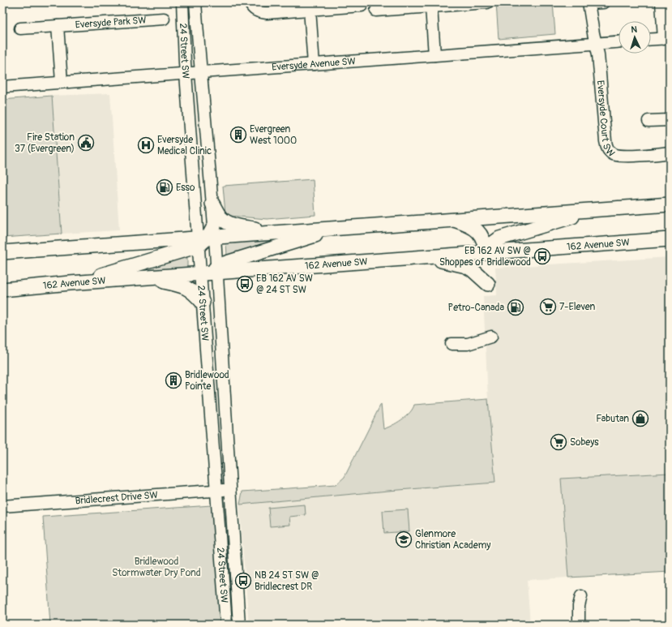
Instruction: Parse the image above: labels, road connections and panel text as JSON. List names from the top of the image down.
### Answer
{
  "streets": {
    "main road": ["162 Avenue SW"],
    "street": [
      "Eversyde Park SW",
      "24 Street SW",
      "Eversyde Avenue SW",
      "Eversyde Court SW",
      "Bridlecrest Drive SW"
    ]
  },
  "crossings": [
    ["24 Street SW", "Eversyde Avenue SW"],
    ["24 Street SW", "162 Avenue SW"],
    ["24 Street SW", "Bridlecrest Drive SW"],
    ["Eversyde Avenue SW", "Eversyde Court SW"]
  ],
  "parks": ["Bridlewood Stormwater Dry Pond"],
  "places": {
    "building": ["Evergreen West 1000", "Bridlewood Pointe"],
    "public building": ["Fire Station 37 (Evergreen)"],
    "hospital": ["Eversyde Medical Clinic"],
    "fuel station": ["Esso", "Petro-Canada"],
    "bus stop": ["EB 162 AV SW @ Shoppes of Bridlewood", "EB 162 AV SW @ 24 ST SW", "NB 24 ST SW @ Bridlecrest DR"],
    "supermarket": ["7-Eleven", "Sobeys"],
    "shop": ["Fabutan"],
    "school or university": ["Glenmore Christian Academy"]
  },
  "north": "top"
}
